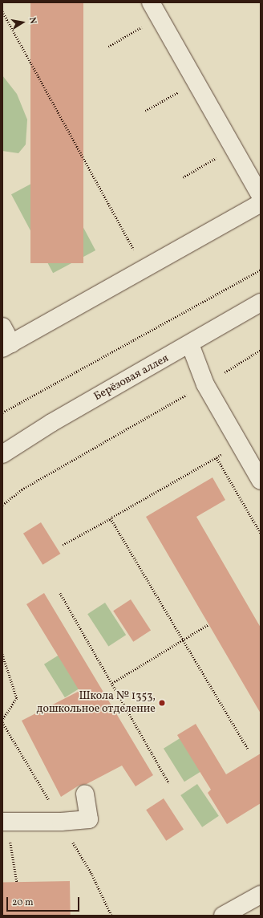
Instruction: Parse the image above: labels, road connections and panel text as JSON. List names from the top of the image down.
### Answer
{
  "streets": {
    "street": ["Берёзовая аллея"]
  },
  "places": ["Школа № 1353, дошкольное отделение"],
  "scale_bar": "20 m",
  "north": "right"
}
